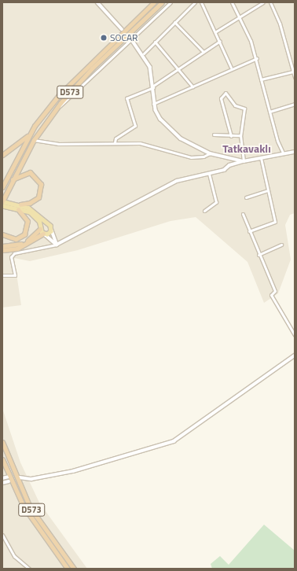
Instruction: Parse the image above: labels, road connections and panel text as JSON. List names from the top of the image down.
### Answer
{
  "streets": {
    "highway": ["D573"]
  },
  "districts": ["Tatkavaklı"],
  "places": ["SOCAR"]
}
